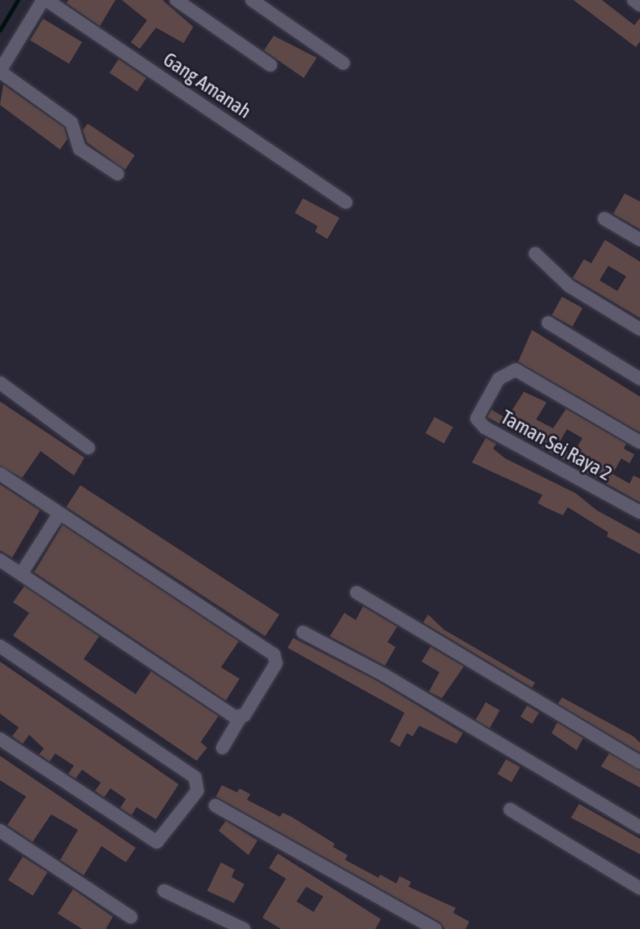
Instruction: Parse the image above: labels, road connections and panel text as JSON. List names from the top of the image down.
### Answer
{
  "streets": {
    "street": ["Gang Amanah", "Taman Sei Raya 2"]
  }
}
